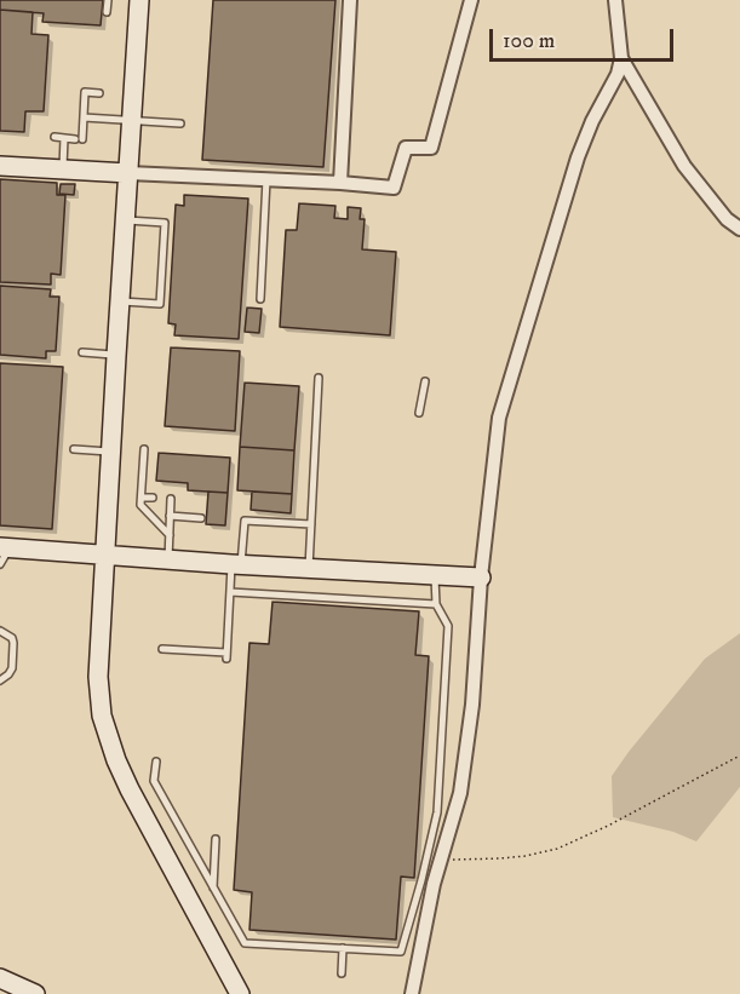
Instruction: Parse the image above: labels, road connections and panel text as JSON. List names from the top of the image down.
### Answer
{
  "scale_bar": "100 m"
}
